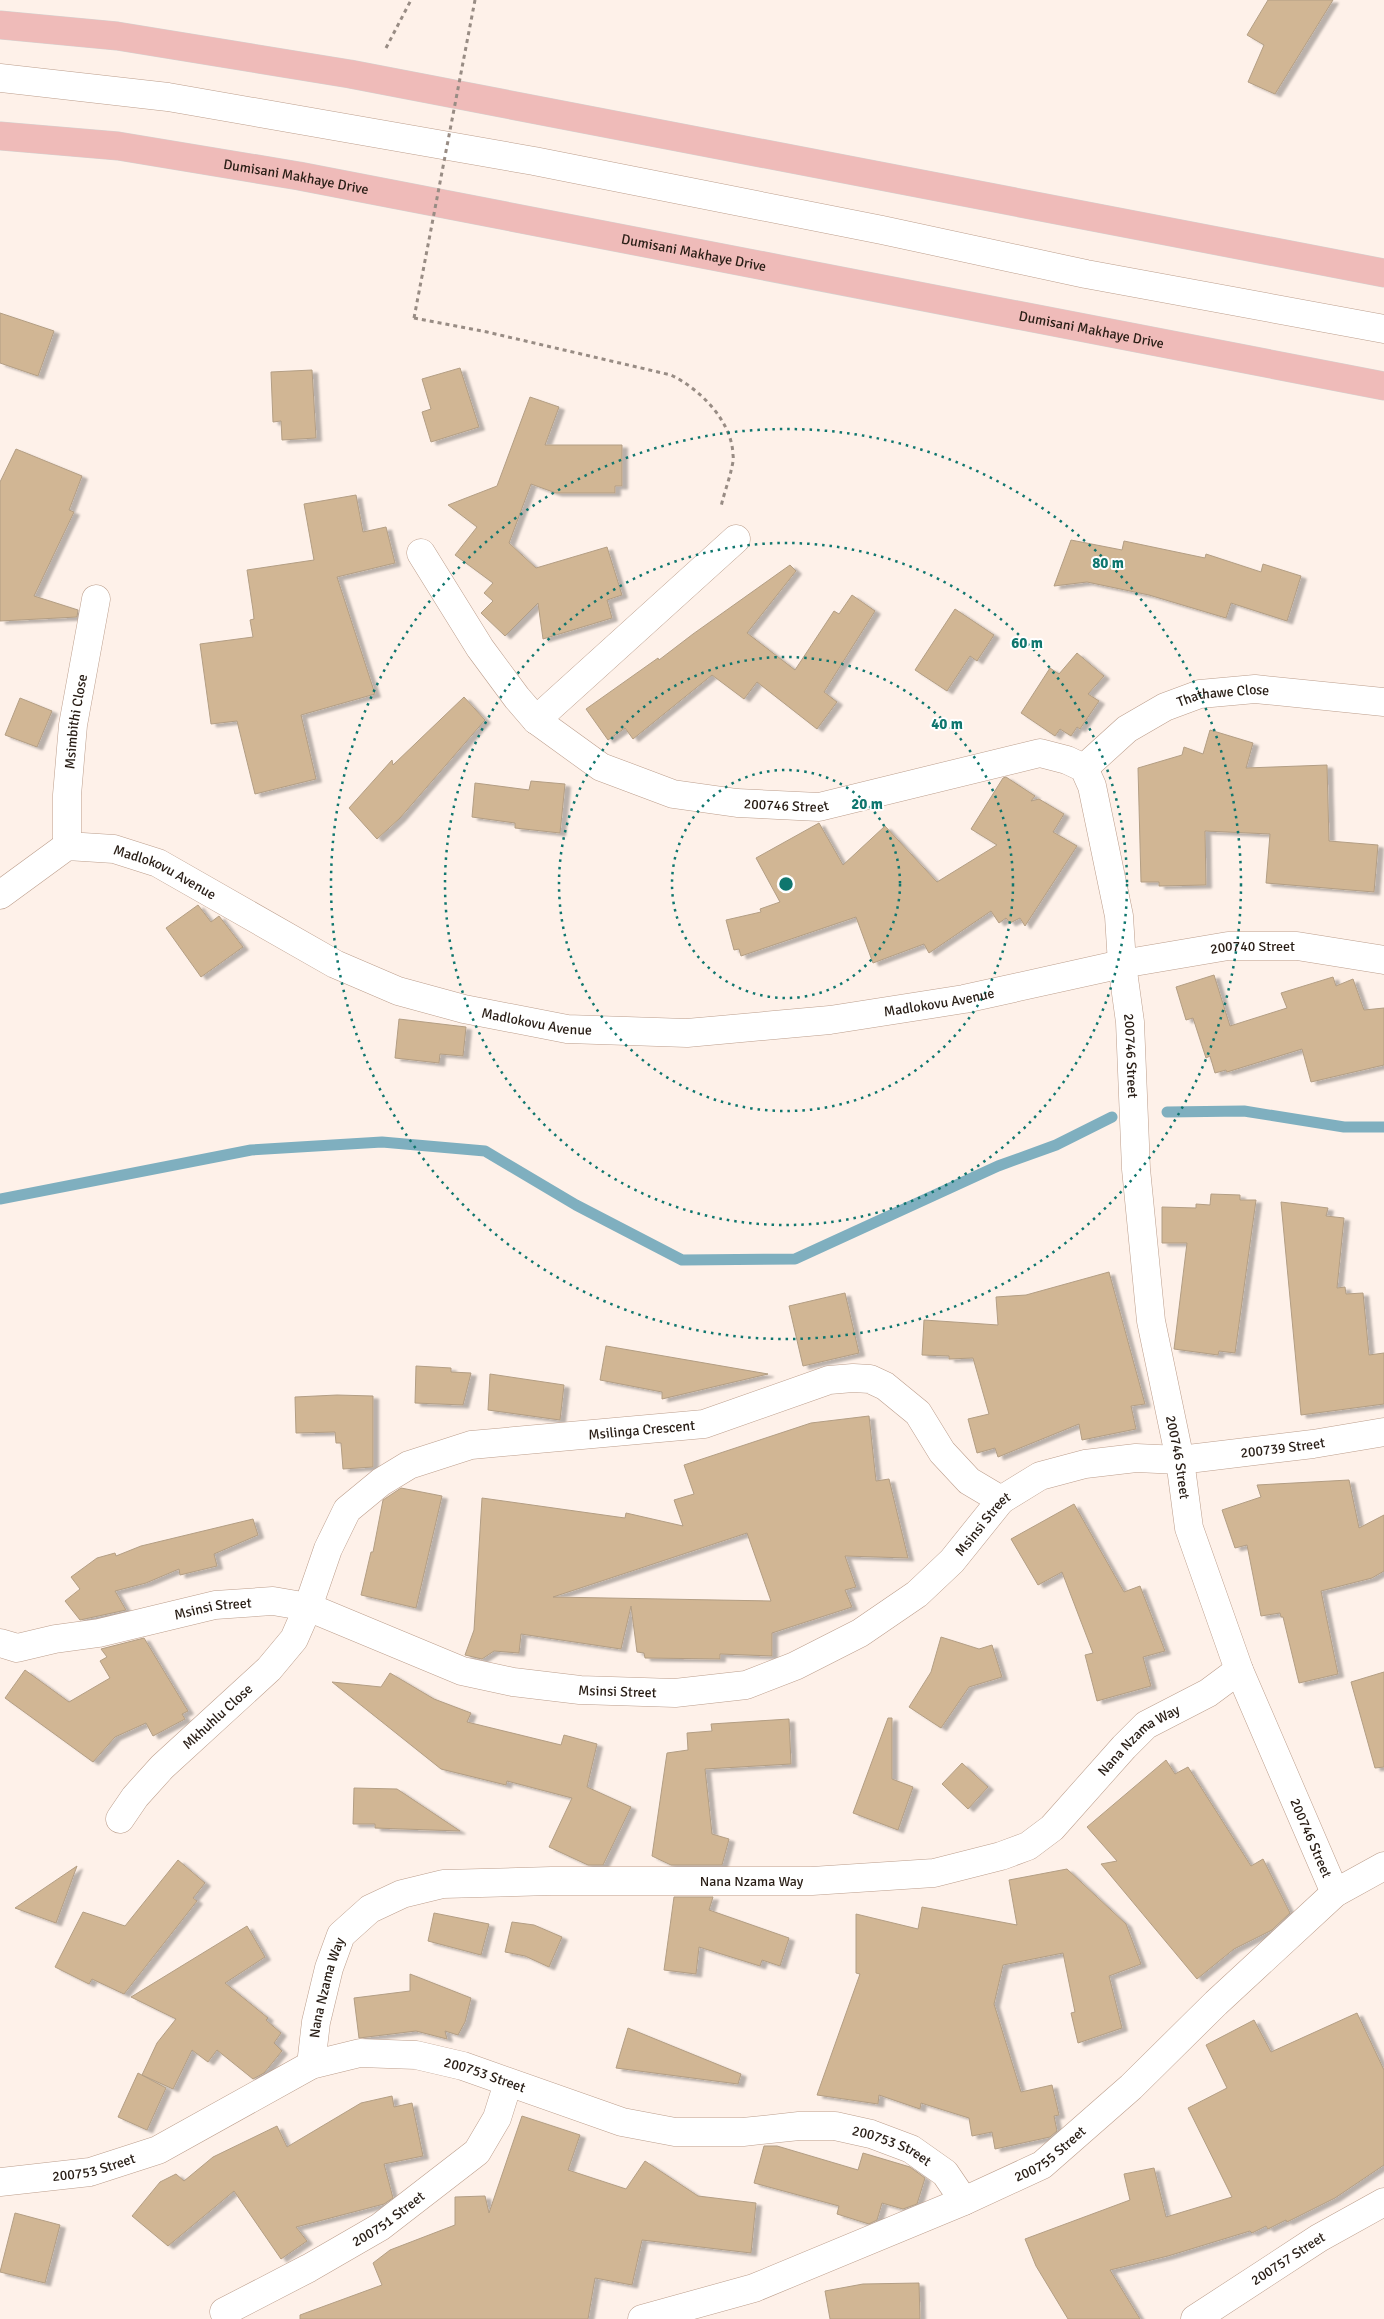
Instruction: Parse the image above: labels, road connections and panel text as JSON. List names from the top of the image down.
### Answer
{
  "streets": {
    "main road": ["Dumisani Makhaye Drive"],
    "street": [
      "Thathawe Close",
      "Msimbithi Close",
      "200746 Street",
      "Madlokovu Avenue",
      "200740 Street",
      "Msilinga Crescent",
      "200739 Street",
      "Msinsi Street",
      "Mkhuhlu Close",
      "Nana Nzama Way",
      "200753 Street",
      "200755 Street",
      "200751 Street",
      "200757 Street"
    ]
  },
  "crossings": [
    ["Thathawe Close", "200746 Street"],
    ["Msimbithi Close", "Madlokovu Avenue"],
    ["200746 Street", "Madlokovu Avenue"],
    ["200746 Street", "200740 Street"],
    ["200746 Street", "200739 Street"],
    ["200746 Street", "Msinsi Street"],
    ["200746 Street", "Nana Nzama Way"],
    ["200746 Street", "200755 Street"],
    ["Madlokovu Avenue", "200740 Street"],
    ["Msilinga Crescent", "Msinsi Street"],
    ["Msilinga Crescent", "Mkhuhlu Close"],
    ["200739 Street", "Msinsi Street"],
    ["Msinsi Street", "Mkhuhlu Close"],
    ["Nana Nzama Way", "200753 Street"],
    ["200753 Street", "200755 Street"],
    ["200753 Street", "200751 Street"]
  ],
  "rings": [
    "80 m",
    "60 m",
    "40 m",
    "20 m"
  ]
}
